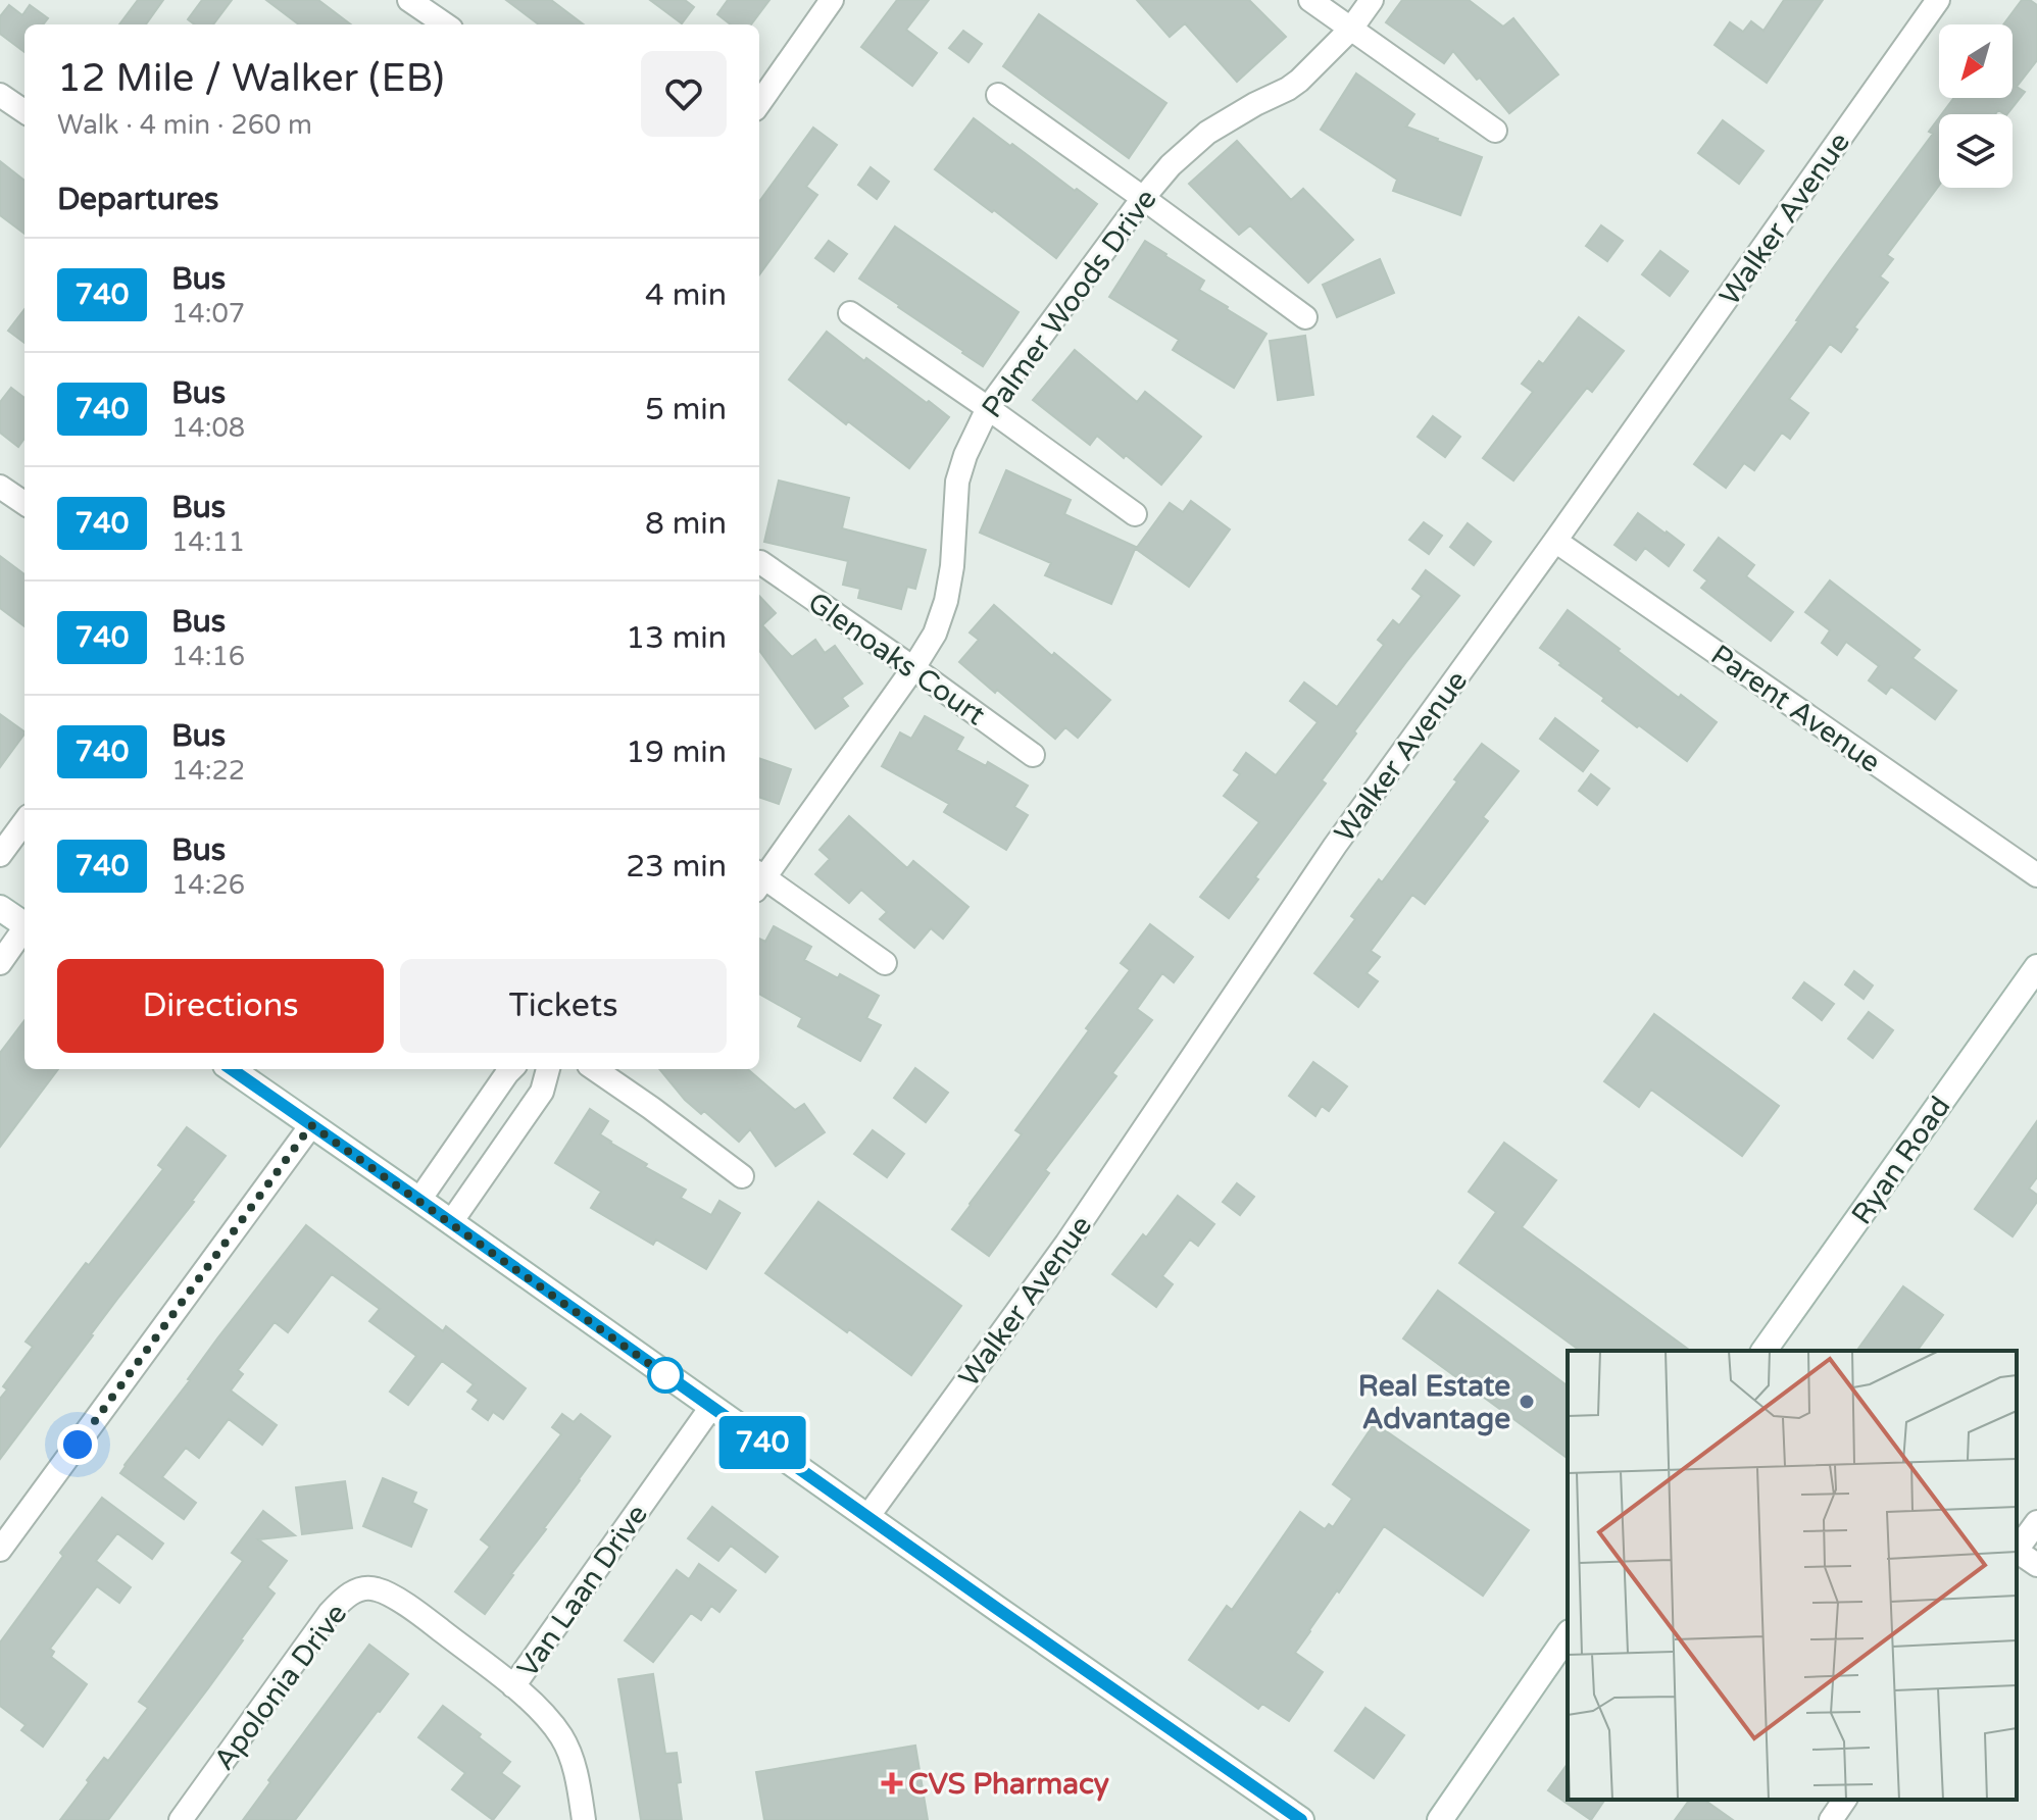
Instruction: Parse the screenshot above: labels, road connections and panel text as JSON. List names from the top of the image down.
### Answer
{
  "streets": {
    "main road": ["Ryan Road"],
    "street": [
      "Walker Avenue",
      "Palmer Woods Drive",
      "Glenoaks Court",
      "Parent Avenue",
      "Van Laan Drive",
      "Apolonia Drive"
    ]
  },
  "crossings": [
    ["Walker Avenue", "Parent Avenue"],
    ["Palmer Woods Drive", "Glenoaks Court"],
    ["Van Laan Drive", "Apolonia Drive"]
  ],
  "places": {
    "other": ["Real Estate Advantage"],
    "health": ["CVS Pharmacy"]
  },
  "lines": ["bus line 740"],
  "north": "bottom left",
  "page": {
    "on_map": "740",
    "heading": [
      ["12 Mile / Walker (EB)", "Walk · 4 min · 260 m"],
      "Departures"
    ],
    "list": [
      {
        "mark": "740",
        "name": "Bus",
        "note": "14:07",
        "value": "4 min"
      },
      {
        "mark": "740",
        "name": "Bus",
        "note": "14:08",
        "value": "5 min"
      },
      {
        "mark": "740",
        "name": "Bus",
        "note": "14:11",
        "value": "8 min"
      },
      {
        "mark": "740",
        "name": "Bus",
        "note": "14:16",
        "value": "13 min"
      },
      {
        "mark": "740",
        "name": "Bus",
        "note": "14:22",
        "value": "19 min"
      },
      {
        "mark": "740",
        "name": "Bus",
        "note": "14:26",
        "value": "23 min"
      }
    ],
    "buttons": ["Directions", "Tickets"]
  }
}
